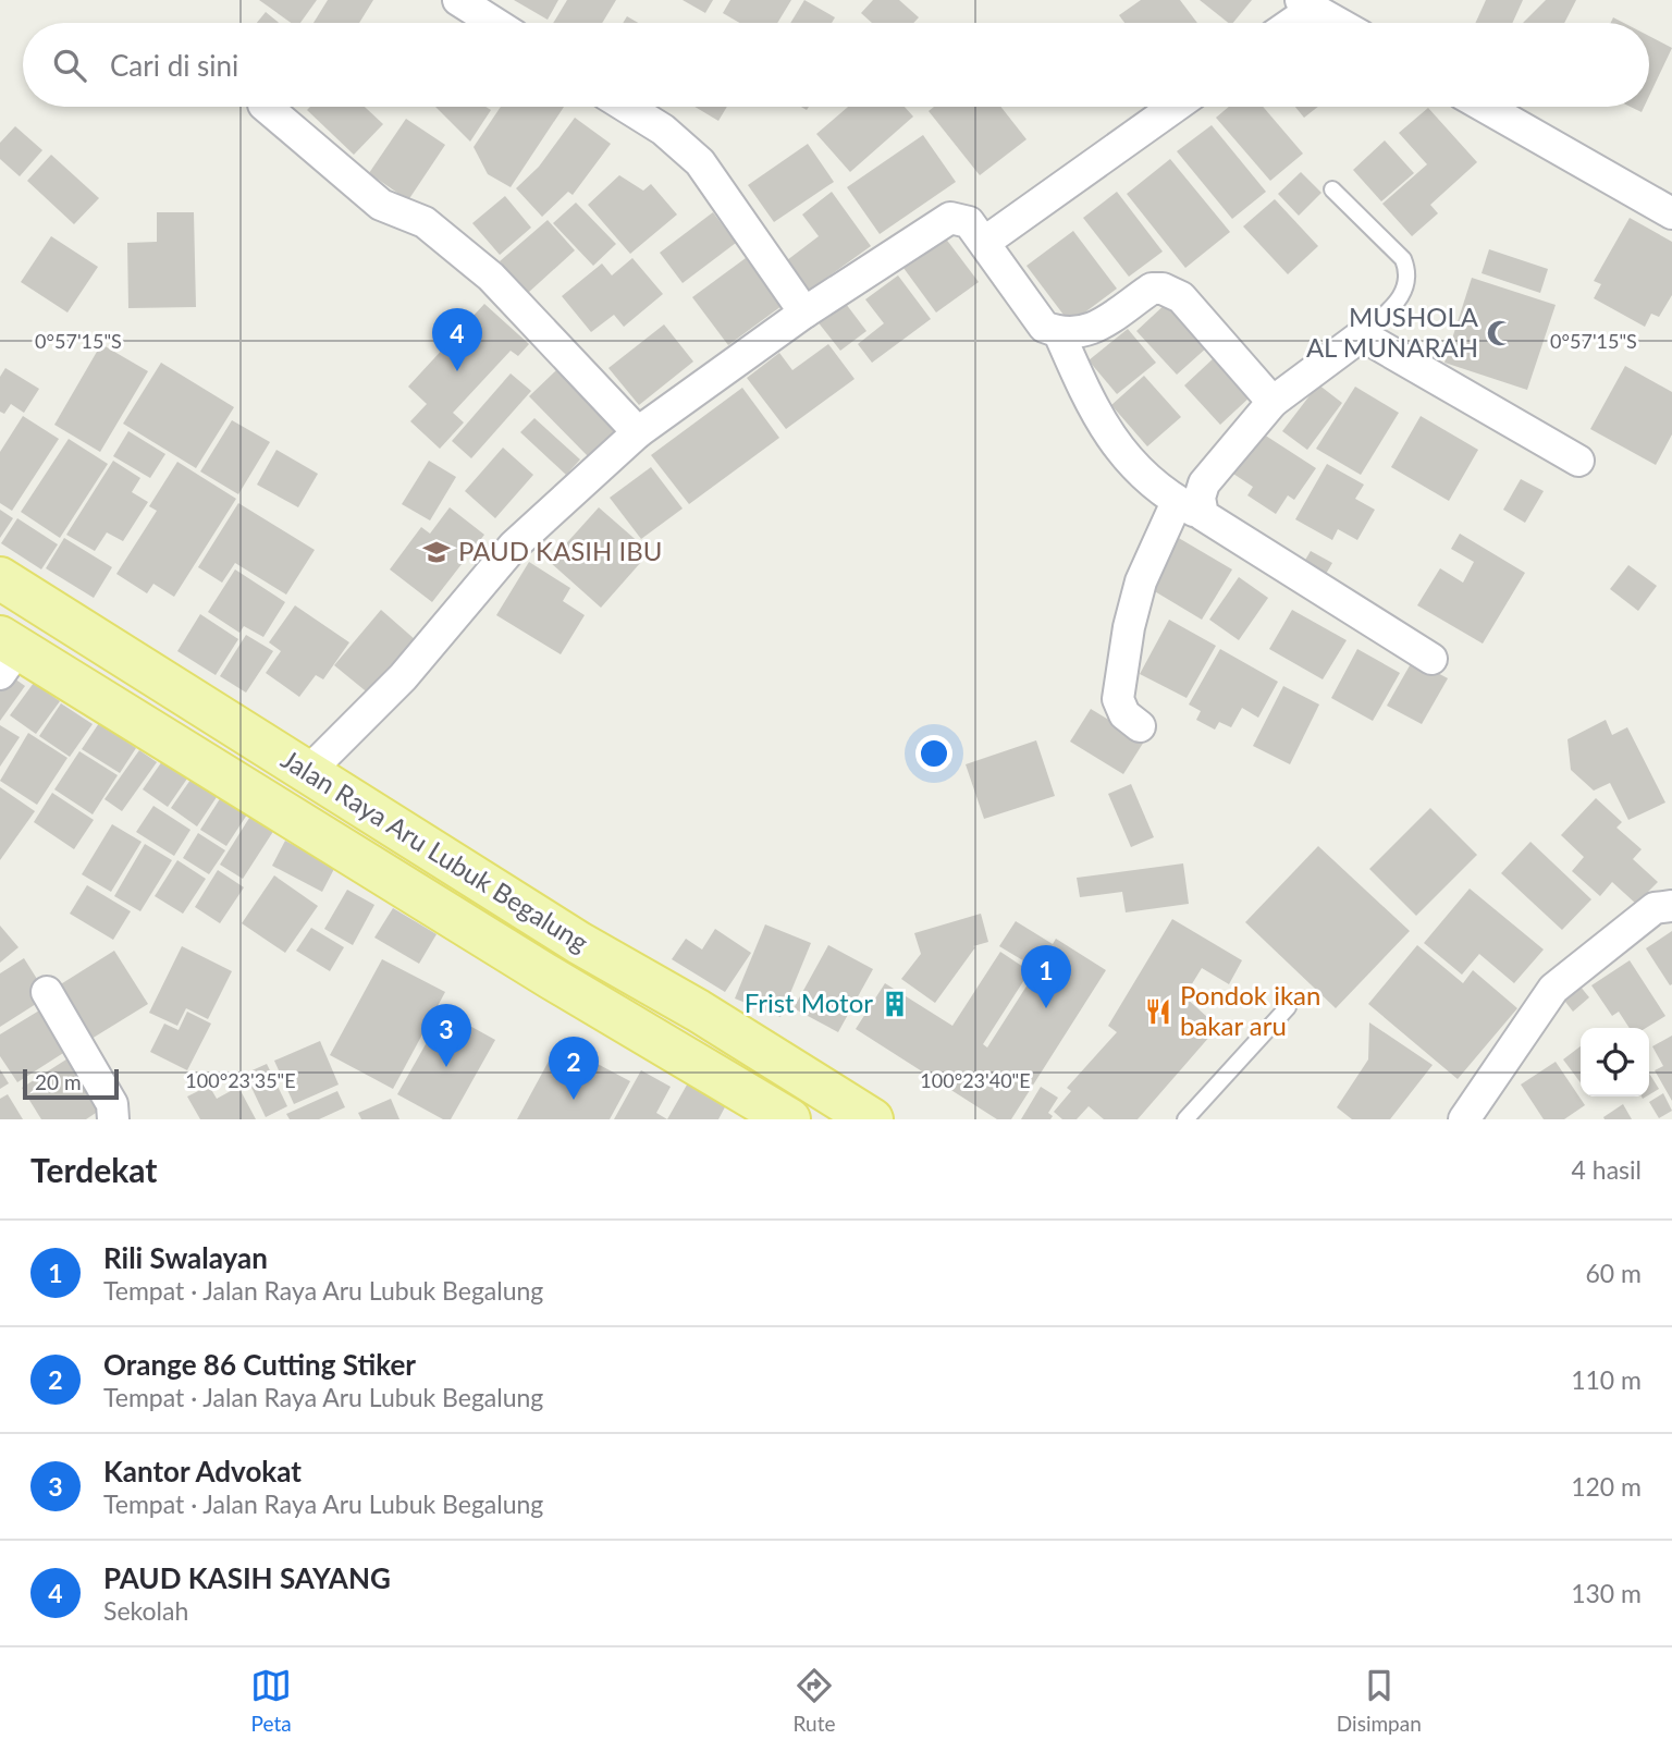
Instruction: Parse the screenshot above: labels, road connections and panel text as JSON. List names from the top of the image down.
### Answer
{
  "streets": {
    "main road": ["Jalan Raya Aru Lubuk Begalung"]
  },
  "places": {
    "mosque": ["MUSHOLA AL MUNARAH"],
    "school or university": ["PAUD KASIH IBU"],
    "building": ["Frist Motor"],
    "restaurant": ["Pondok ikan bakar aru"]
  },
  "scale_bar": "20 m",
  "page": {
    "search": "Cari di sini",
    "pins": [
      "4",
      "1",
      "3",
      "2"
    ],
    "scale": "20 m",
    "heading": ["Terdekat", "4 hasil"],
    "list": [
      {
        "mark": "1",
        "name": "Rili Swalayan",
        "note": "Tempat · Jalan Raya Aru Lubuk Begalung",
        "value": "60 m"
      },
      {
        "mark": "2",
        "name": "Orange 86 Cutting Stiker",
        "note": "Tempat · Jalan Raya Aru Lubuk Begalung",
        "value": "110 m"
      },
      {
        "mark": "3",
        "name": "Kantor Advokat",
        "note": "Tempat · Jalan Raya Aru Lubuk Begalung",
        "value": "120 m"
      },
      {
        "mark": "4",
        "name": "PAUD KASIH SAYANG",
        "note": "Sekolah",
        "value": "130 m"
      }
    ],
    "nav": ["Peta", "Rute", "Disimpan"]
  },
  "coordinates": ["0°57'15\"S", "100°23'35\"E", "100°23'40\"E"]
}
